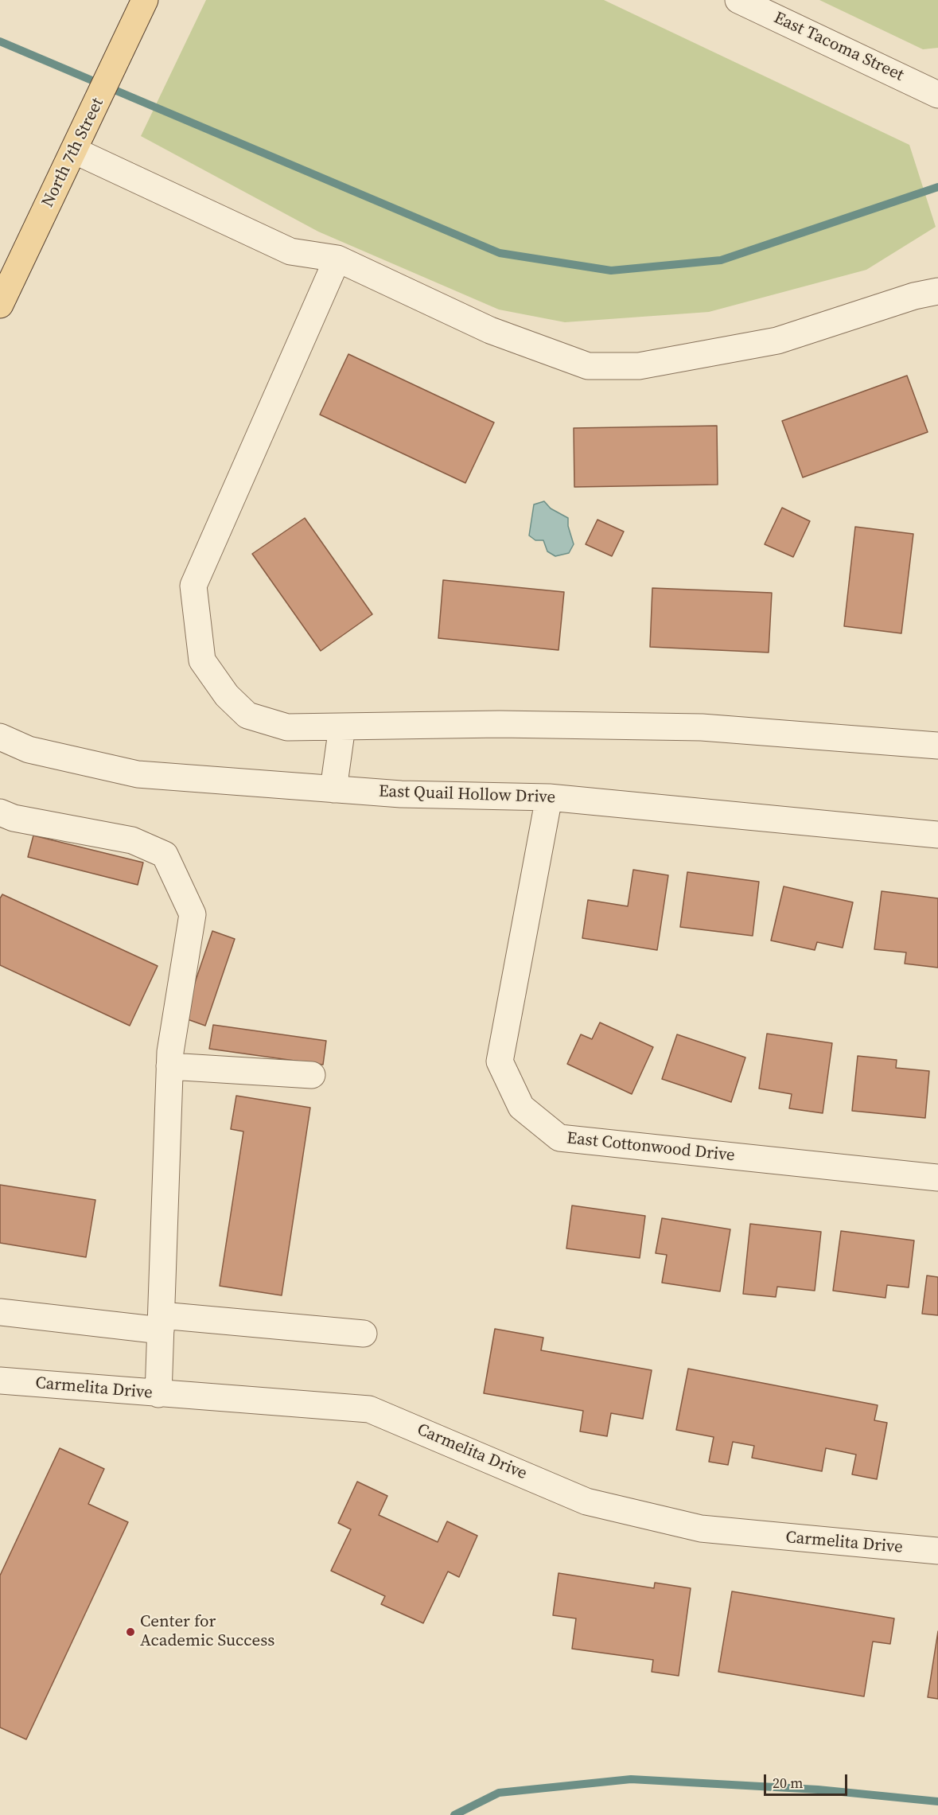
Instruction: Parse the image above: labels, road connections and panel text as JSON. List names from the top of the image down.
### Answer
{
  "streets": {
    "main road": ["North 7th Street"],
    "street": [
      "East Tacoma Street",
      "East Quail Hollow Drive",
      "East Cottonwood Drive",
      "Carmelita Drive"
    ]
  },
  "crossings": [
    ["East Quail Hollow Drive", "East Cottonwood Drive"]
  ],
  "places": ["Center for Academic Success"],
  "scale_bar": "20 m"
}
